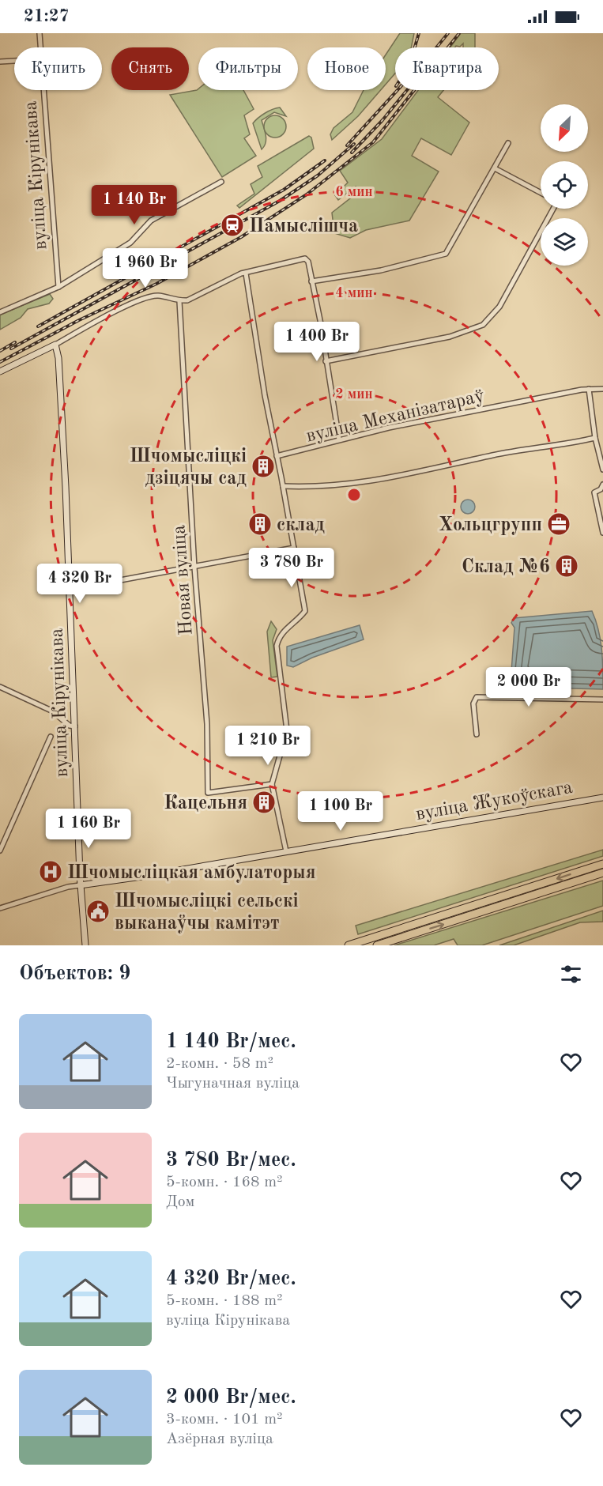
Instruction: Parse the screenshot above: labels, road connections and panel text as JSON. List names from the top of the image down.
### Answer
{
  "streets": {
    "street": [
      "вуліца Кірунікава",
      "вуліца Механізатараў",
      "Новая вуліца",
      "вуліца Жукоўскага"
    ]
  },
  "crossings": [
    ["вуліца Кірунікава", "вуліца Жукоўскага"]
  ],
  "places": {
    "station": ["Памыслішча"],
    "building": [
      "Шчомысліцкі дзіцячы сад",
      "склад",
      "Склад №6",
      "Кацельня"
    ],
    "office": ["Хольцгрупп"],
    "hospital": ["Шчомысліцкая амбулаторыя"],
    "public building": ["Шчомысліцкі сельскі выканаўчы камітэт"]
  },
  "north": "bottom left",
  "page": {
    "status": "21:27",
    "chip": [
      "Купить",
      "Снять",
      "Фильтры",
      "Новое",
      "Квартира"
    ],
    "price": [
      "1 140 Br",
      "1 960 Br",
      "1 400 Br",
      "3 780 Br",
      "4 320 Br",
      "2 000 Br",
      "1 210 Br",
      "1 100 Br",
      "1 160 Br"
    ],
    "heading": "Объектов: 9",
    "list": [
      {
        "name": "1 140 Br/мес.",
        "note": "2-комн. · 58 m² · Чыгуначная вуліца"
      },
      {
        "name": "3 780 Br/мес.",
        "note": "5-комн. · 168 m² · Дом"
      },
      {
        "name": "4 320 Br/мес.",
        "note": "5-комн. · 188 m² · вуліца Кірунікава"
      },
      {
        "name": "2 000 Br/мес.",
        "note": "3-комн. · 101 m² · Азёрная вуліца"
      }
    ]
  },
  "rings": ["6 мин", "4 мин", "2 мин"]
}
